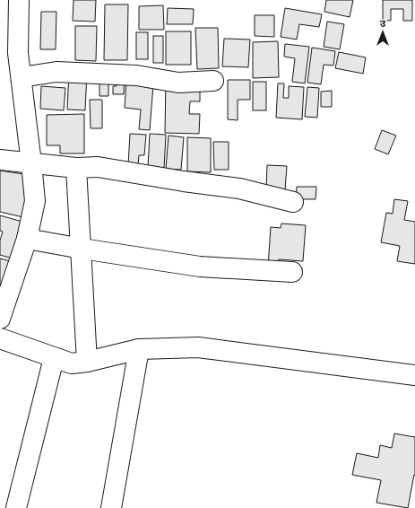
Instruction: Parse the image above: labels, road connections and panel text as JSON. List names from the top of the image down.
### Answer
{
  "north": "top"
}
